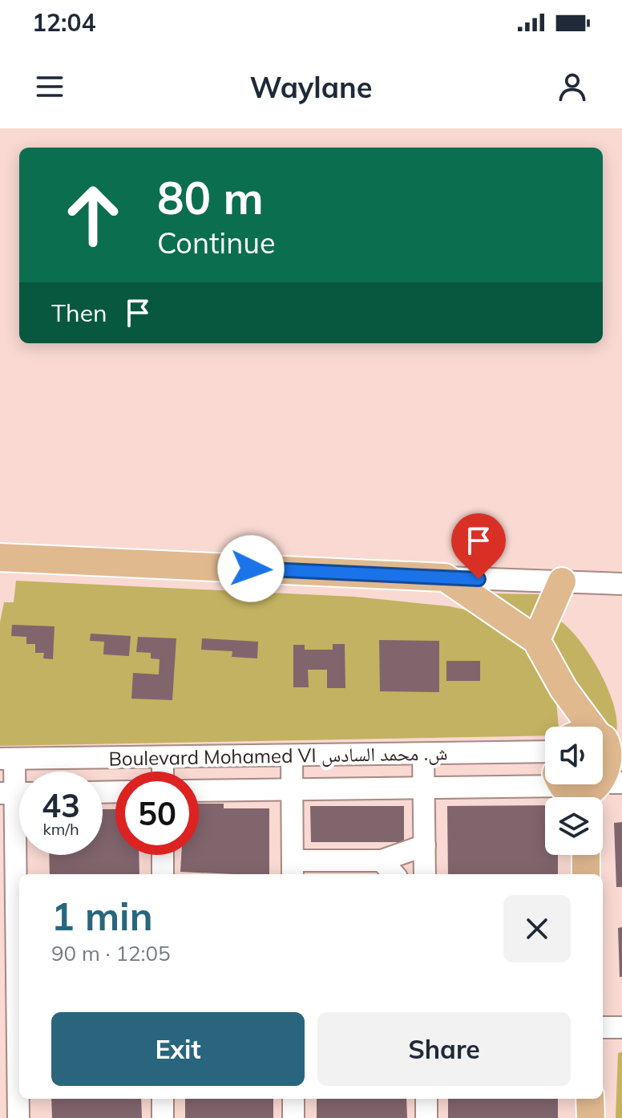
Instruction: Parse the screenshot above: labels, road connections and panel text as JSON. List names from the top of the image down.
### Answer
{
  "streets": {
    "street": ["Boulevard Mohamed VI ش. محمد السادس"]
  },
  "page": {
    "status": "12:04",
    "header": "Waylane",
    "turn": ["80 m", "Continue"],
    "then": "Then",
    "speed": "43 km/h",
    "limit": "50",
    "heading": ["1 min", "90 m · 12:05"],
    "buttons": ["Exit", "Share"]
  }
}
